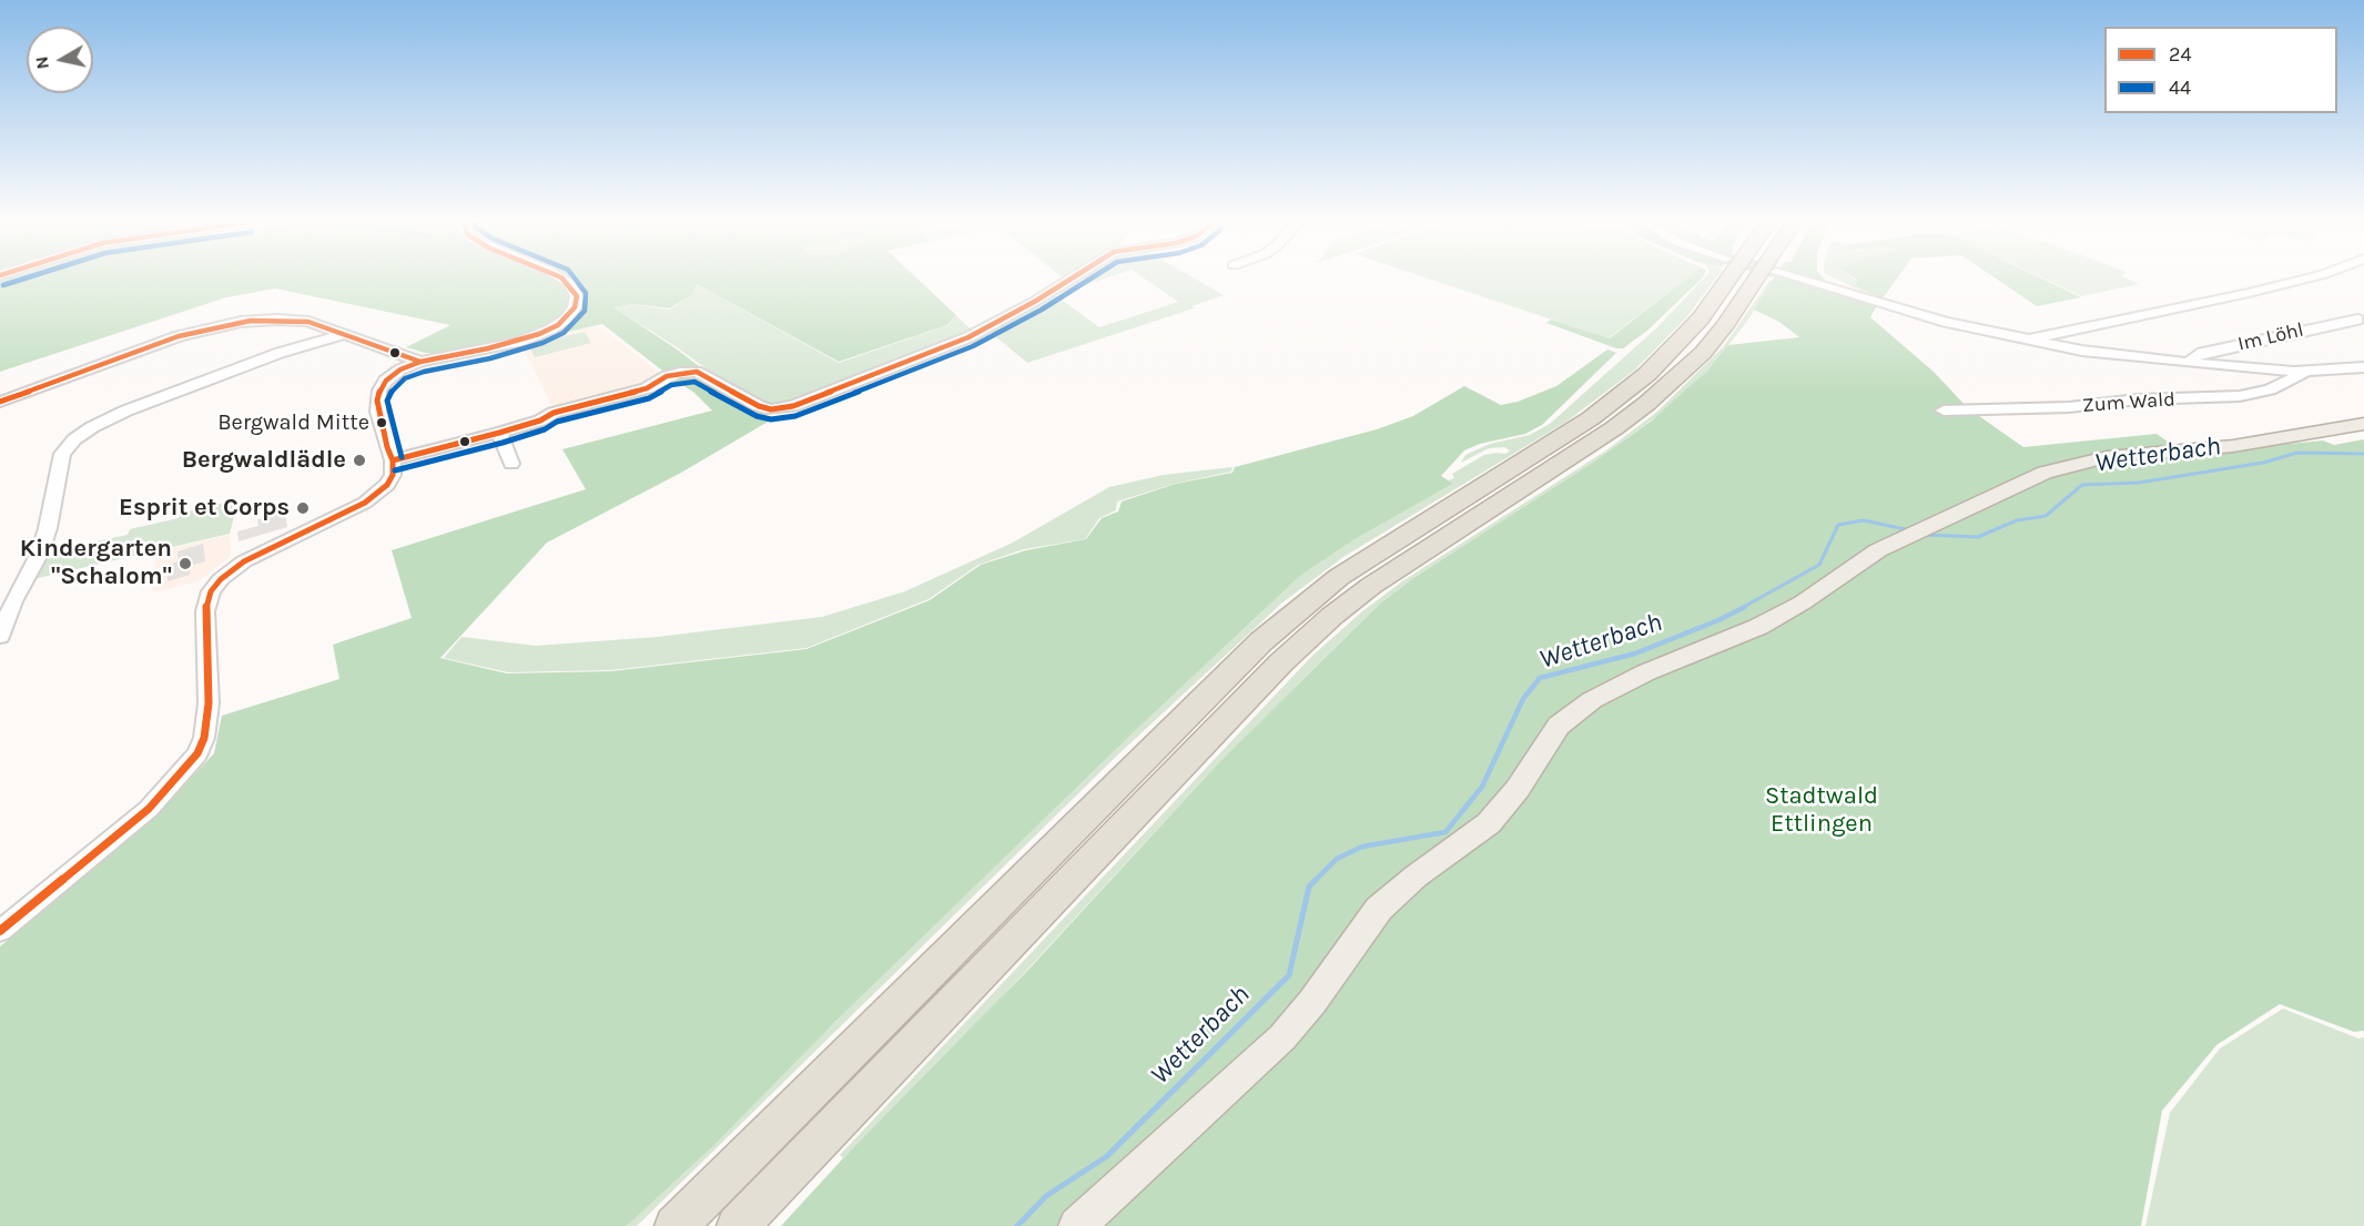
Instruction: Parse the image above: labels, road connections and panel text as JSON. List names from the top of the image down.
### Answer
{
  "streets": {
    "street": ["Im Löhl", "Zum Wald"]
  },
  "water": ["Wetterbach"],
  "parks": ["Stadtwald Ettlingen"],
  "places": [
    "Bergwald Mitte",
    "Bergwaldlädle",
    "Esprit et Corps",
    "Kindergarten \"Schalom\""
  ],
  "lines": ["transit line 24", "transit line 44"],
  "legend": ["24", "44"],
  "north": "left"
}
